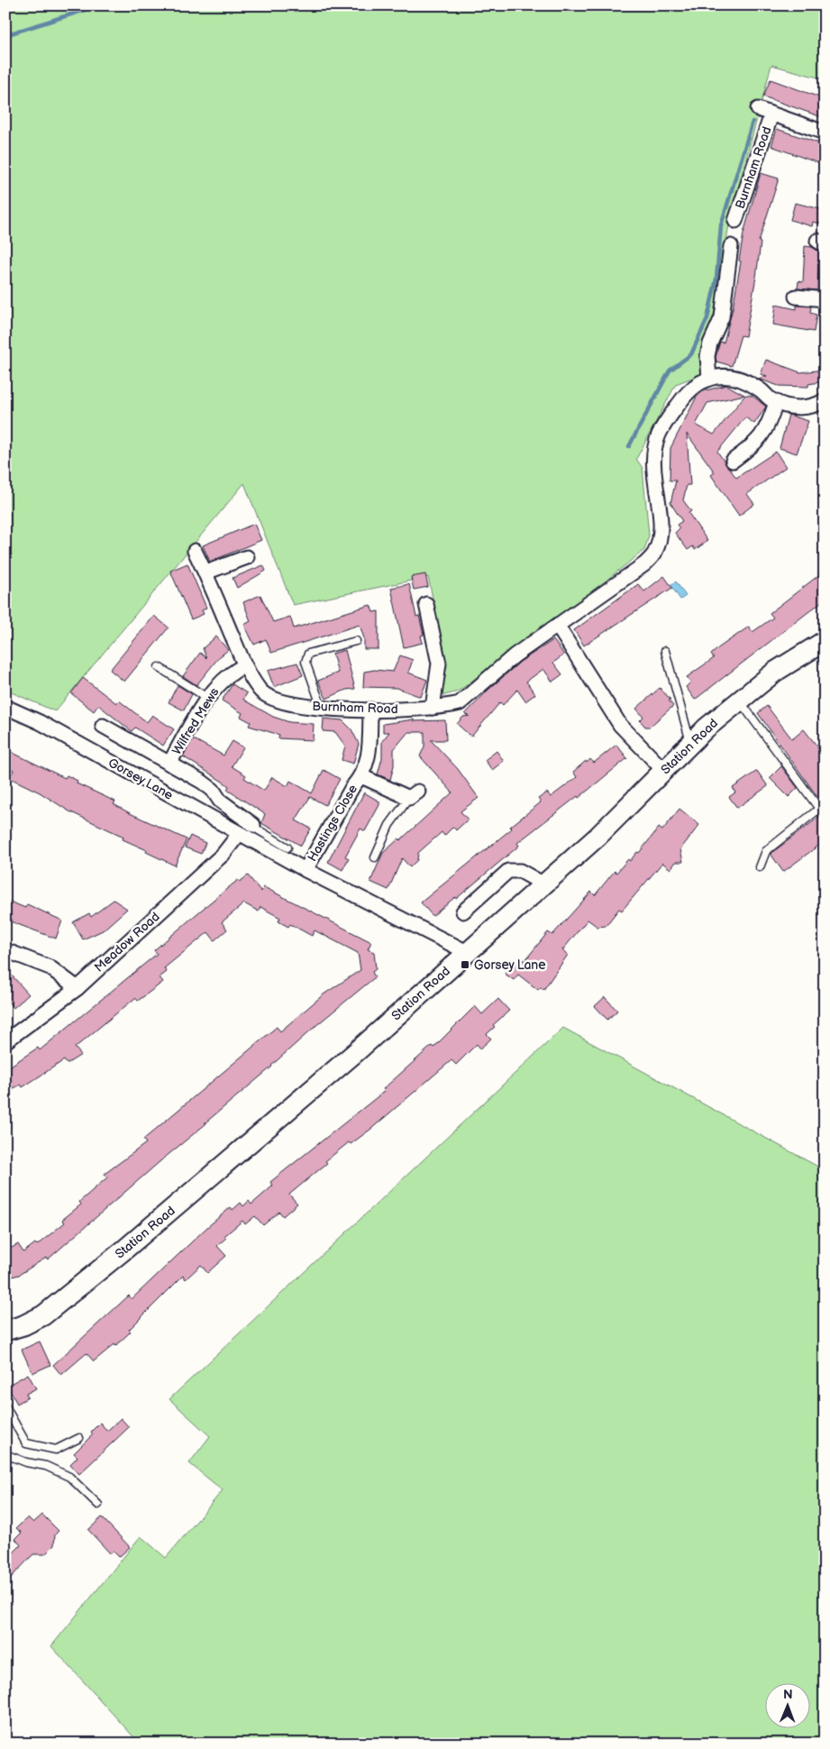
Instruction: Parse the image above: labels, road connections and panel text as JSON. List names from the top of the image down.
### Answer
{
  "streets": {
    "street": [
      "Burnham Road",
      "Wilfred Mews",
      "Station Road",
      "Gorsey Lane",
      "Hastings Close",
      "Meadow Road"
    ]
  },
  "crossings": [
    ["Burnham Road", "Wilfred Mews"],
    ["Burnham Road", "Hastings Close"],
    ["Station Road", "Gorsey Lane"],
    ["Gorsey Lane", "Hastings Close"],
    ["Gorsey Lane", "Meadow Road"]
  ],
  "places": {
    "transit": ["Gorsey Lane"]
  },
  "north": "top"
}
